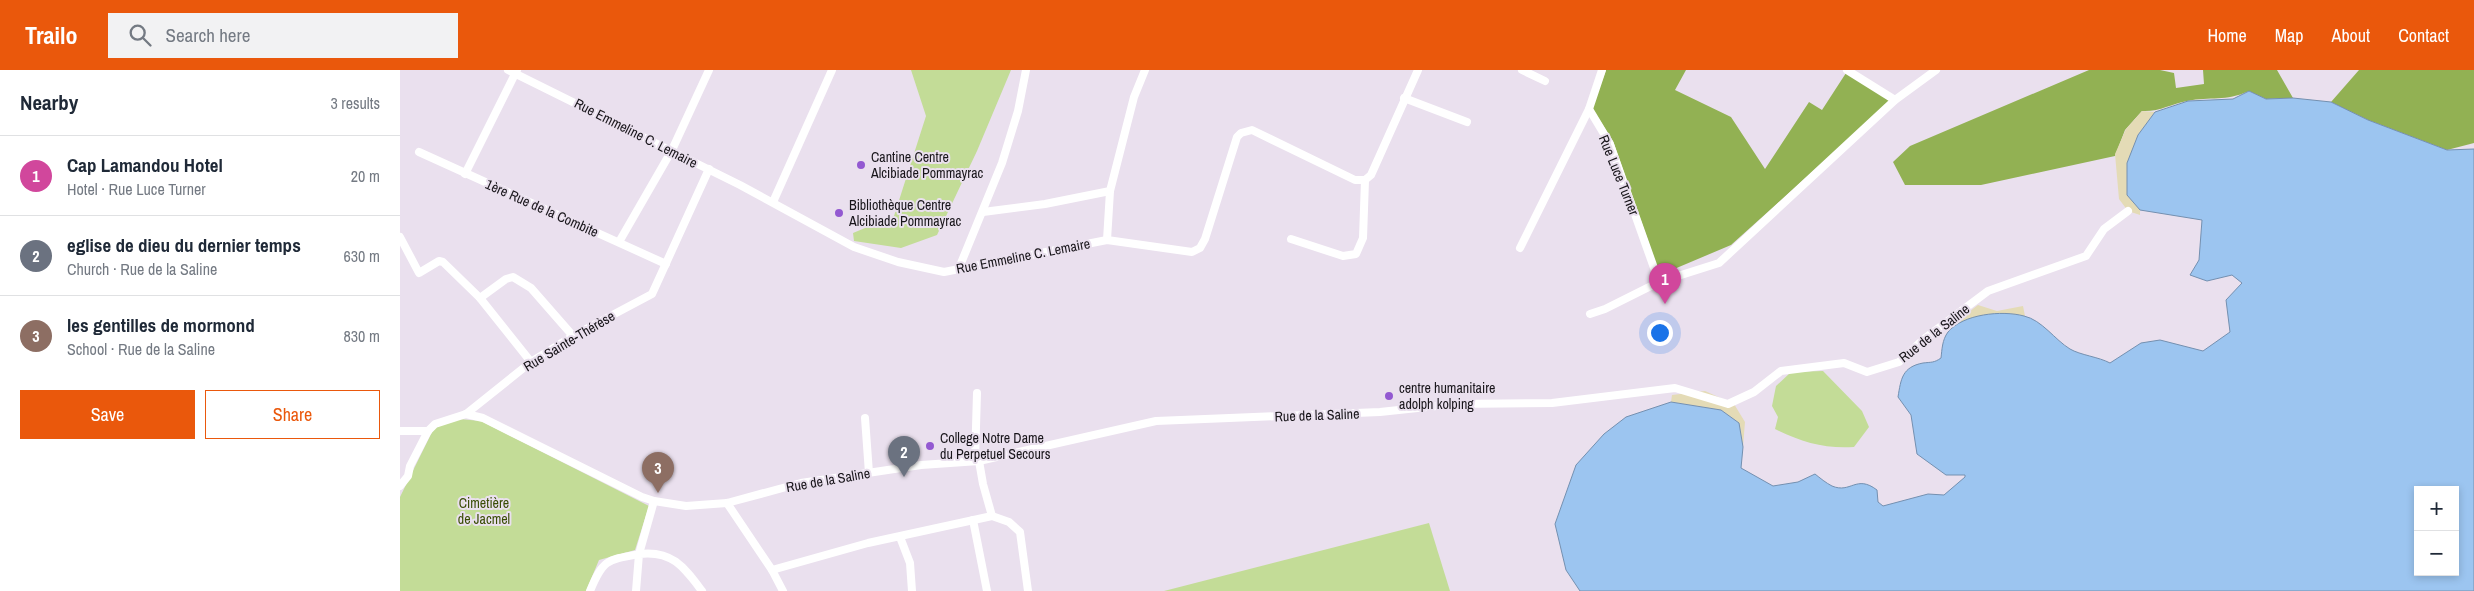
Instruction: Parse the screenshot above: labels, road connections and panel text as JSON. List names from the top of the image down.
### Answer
{
  "streets": {
    "street": [
      "Rue Emmeline C. Lemaire",
      "Rue Luce Turner",
      "1ère Rue de la Combite",
      "Rue de la Saline",
      "Rue Sainte-Thérèse"
    ]
  },
  "crossings": [
    ["Rue Emmeline C. Lemaire", "Rue Sainte-Thérèse"],
    ["1ère Rue de la Combite", "Rue Sainte-Thérèse"],
    ["Rue de la Saline", "Rue Sainte-Thérèse"]
  ],
  "parks": ["Cimetière de Jacmel"],
  "places": [
    "Cantine Centre Alcibiade Pommayrac",
    "Bibliothèque Centre Alcibiade Pommayrac",
    "centre humanitaire adolph kolping",
    "College Notre Dame du Perpetuel Secours"
  ],
  "page": {
    "header": "Trailo",
    "search": "Search here",
    "nav": [
      "Home",
      "Map",
      "About",
      "Contact"
    ],
    "heading": ["Nearby", "3 results"],
    "list": [
      {
        "mark": "1",
        "name": "Cap Lamandou Hotel",
        "note": "Hotel · Rue Luce Turner",
        "value": "20 m"
      },
      {
        "mark": "2",
        "name": "eglise de dieu du dernier temps",
        "note": "Church · Rue de la Saline",
        "value": "630 m"
      },
      {
        "mark": "3",
        "name": "les gentilles de mormond",
        "note": "School · Rue de la Saline",
        "value": "830 m"
      }
    ],
    "pins": ["1", "2", "3"],
    "buttons": ["Save", "Share"],
    "map_buttons": ["+", "−"]
  }
}
